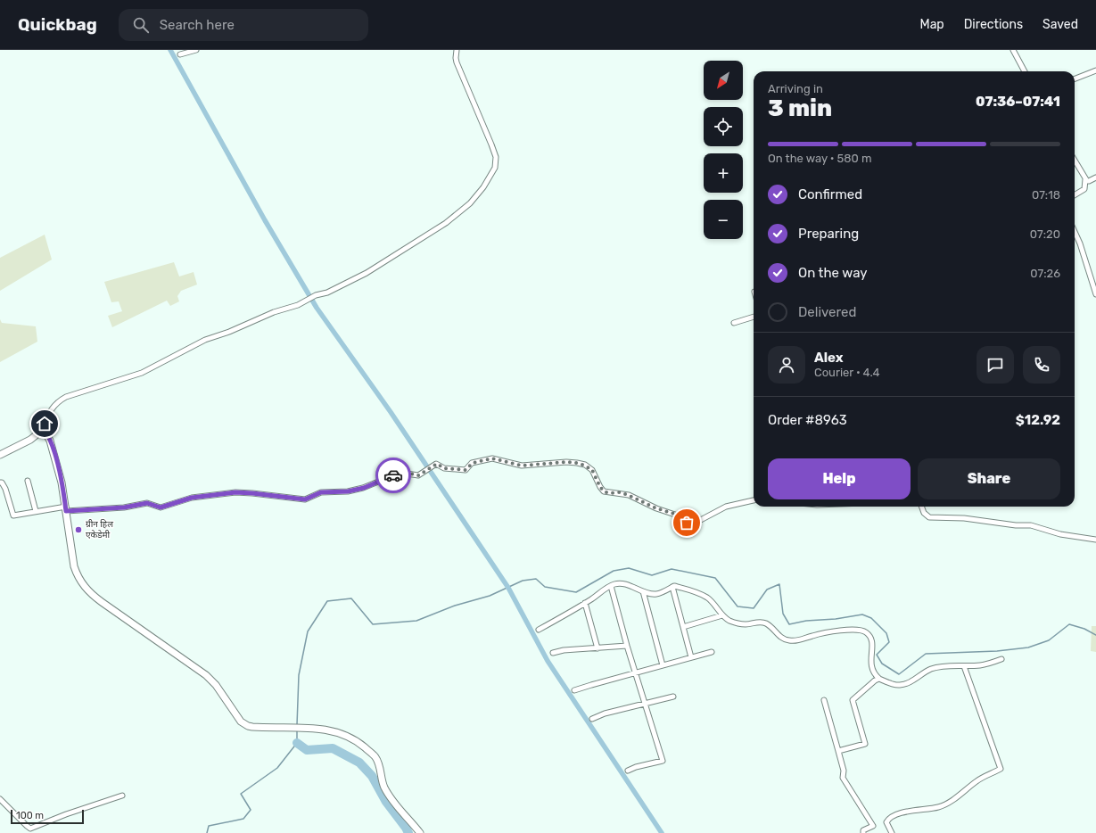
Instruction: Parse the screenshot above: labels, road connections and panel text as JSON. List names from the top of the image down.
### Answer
{
  "places": ["ग्रीन हिल एकेडेमी"],
  "scale_bar": "100 m",
  "north": "bottom left",
  "page": {
    "header": "Quickbag",
    "search": "Search here",
    "nav": ["Map", "Directions", "Saved"],
    "map_buttons": ["+", "−"],
    "heading": ["3 min", "Arriving in", "07:36–07:41"],
    "panel": [
      "Alex",
      "Courier · 4.4",
      "Order #8963",
      "$12.92"
    ],
    "bar": "On the way · 580 m",
    "list": [
      ["Confirmed", "07:18"],
      ["Preparing", "07:20"],
      ["On the way", "07:26"],
      "Delivered"
    ],
    "buttons": ["Help", "Share"],
    "scale": "100 m"
  }
}
